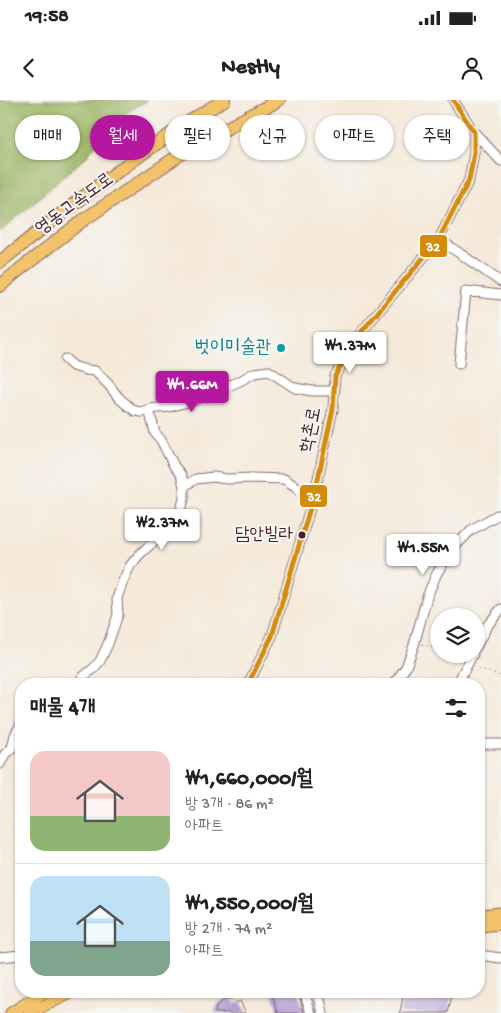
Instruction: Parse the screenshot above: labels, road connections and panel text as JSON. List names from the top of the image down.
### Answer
{
  "streets": {
    "highway": ["영동고속도로"],
    "street": ["학촌로"]
  },
  "places": ["벗이미술관", "담안빌라"],
  "lines": ["transit line 32"],
  "page": {
    "status": "19:58",
    "header": "Nestly",
    "chip": [
      "매매",
      "월세",
      "필터",
      "신규",
      "아파트",
      "주택"
    ],
    "price": [
      "₩1.37M",
      "₩1.66M",
      "₩2.37M",
      "₩1.55M"
    ],
    "heading": "매물 4개",
    "list": [
      {
        "name": "₩1,660,000/월",
        "note": "방 3개 · 86 m² · 아파트"
      },
      {
        "name": "₩1,550,000/월",
        "note": "방 2개 · 74 m² · 아파트"
      }
    ]
  }
}
